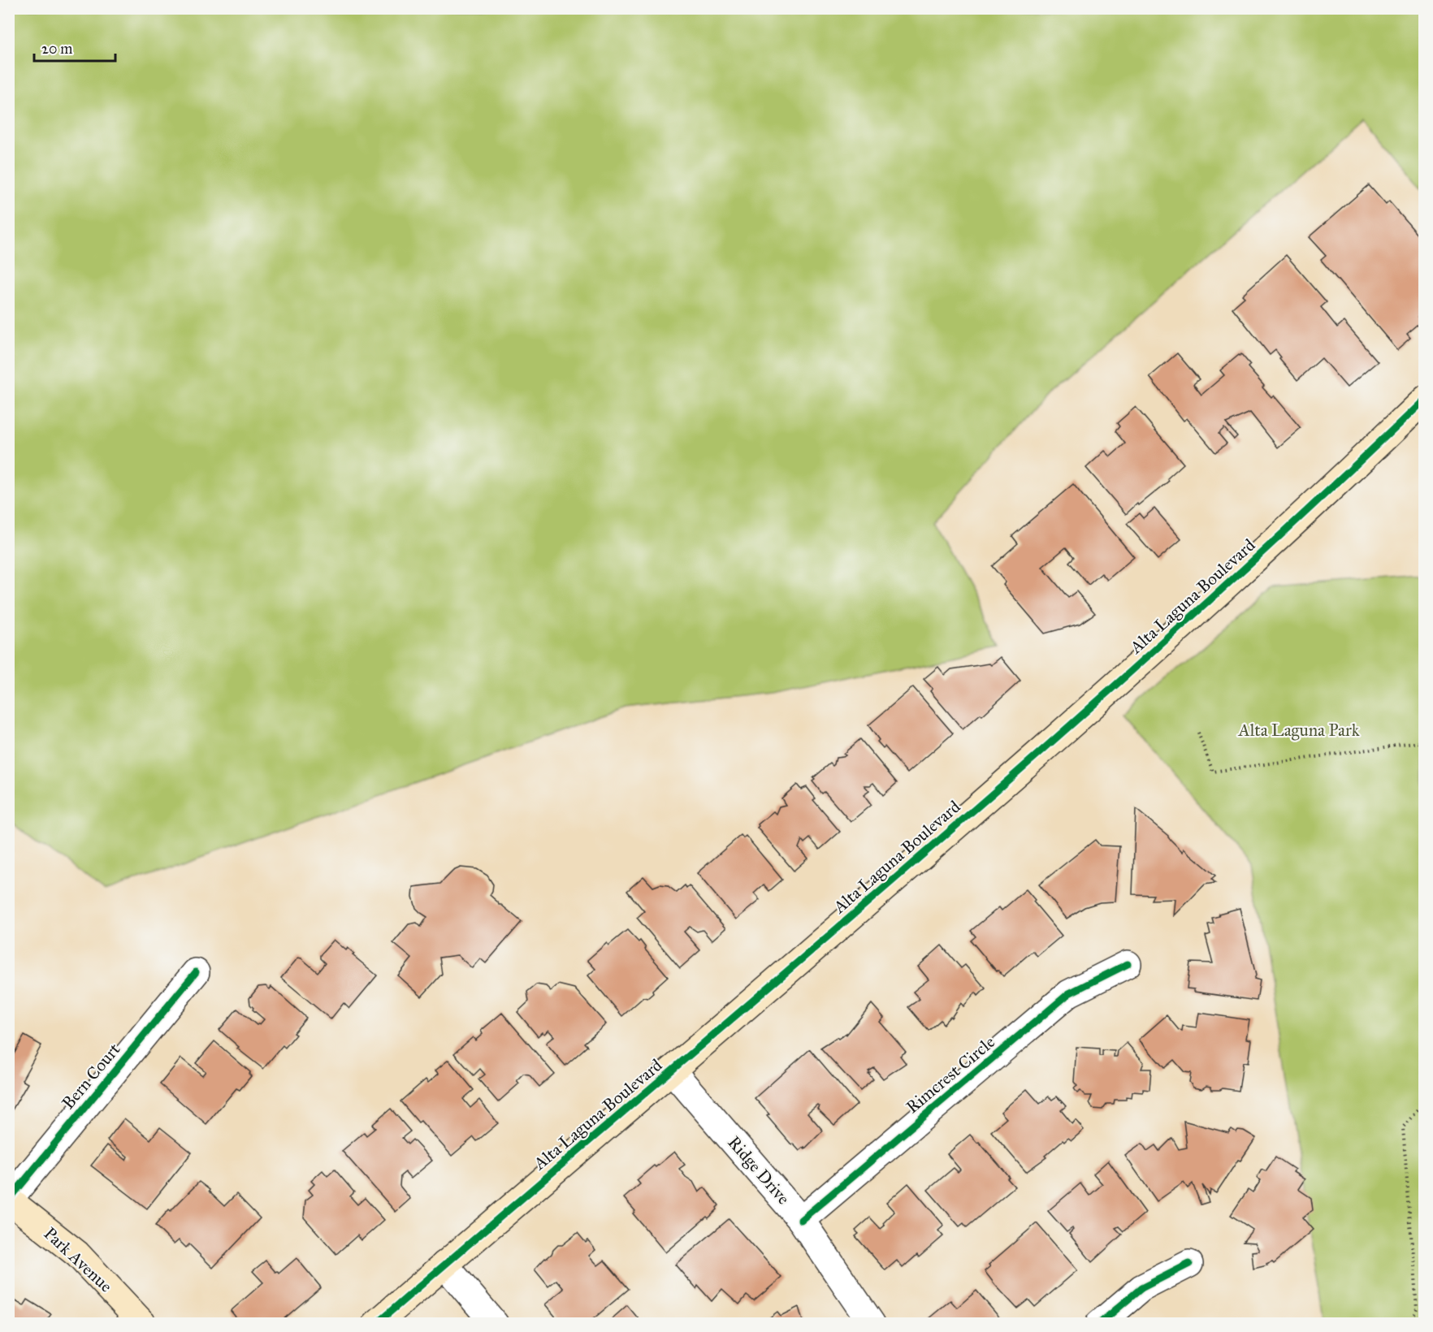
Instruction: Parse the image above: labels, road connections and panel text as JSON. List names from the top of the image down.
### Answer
{
  "streets": {
    "street": [
      "Alta Laguna Boulevard",
      "Rimcrest Circle",
      "Bern Court",
      "Ridge Drive",
      "Park Avenue"
    ]
  },
  "crossings": [
    ["Alta Laguna Boulevard", "Ridge Drive"],
    ["Rimcrest Circle", "Ridge Drive"],
    ["Bern Court", "Park Avenue"]
  ],
  "parks": ["Alta Laguna Park"],
  "scale_bar": "20 m"
}
